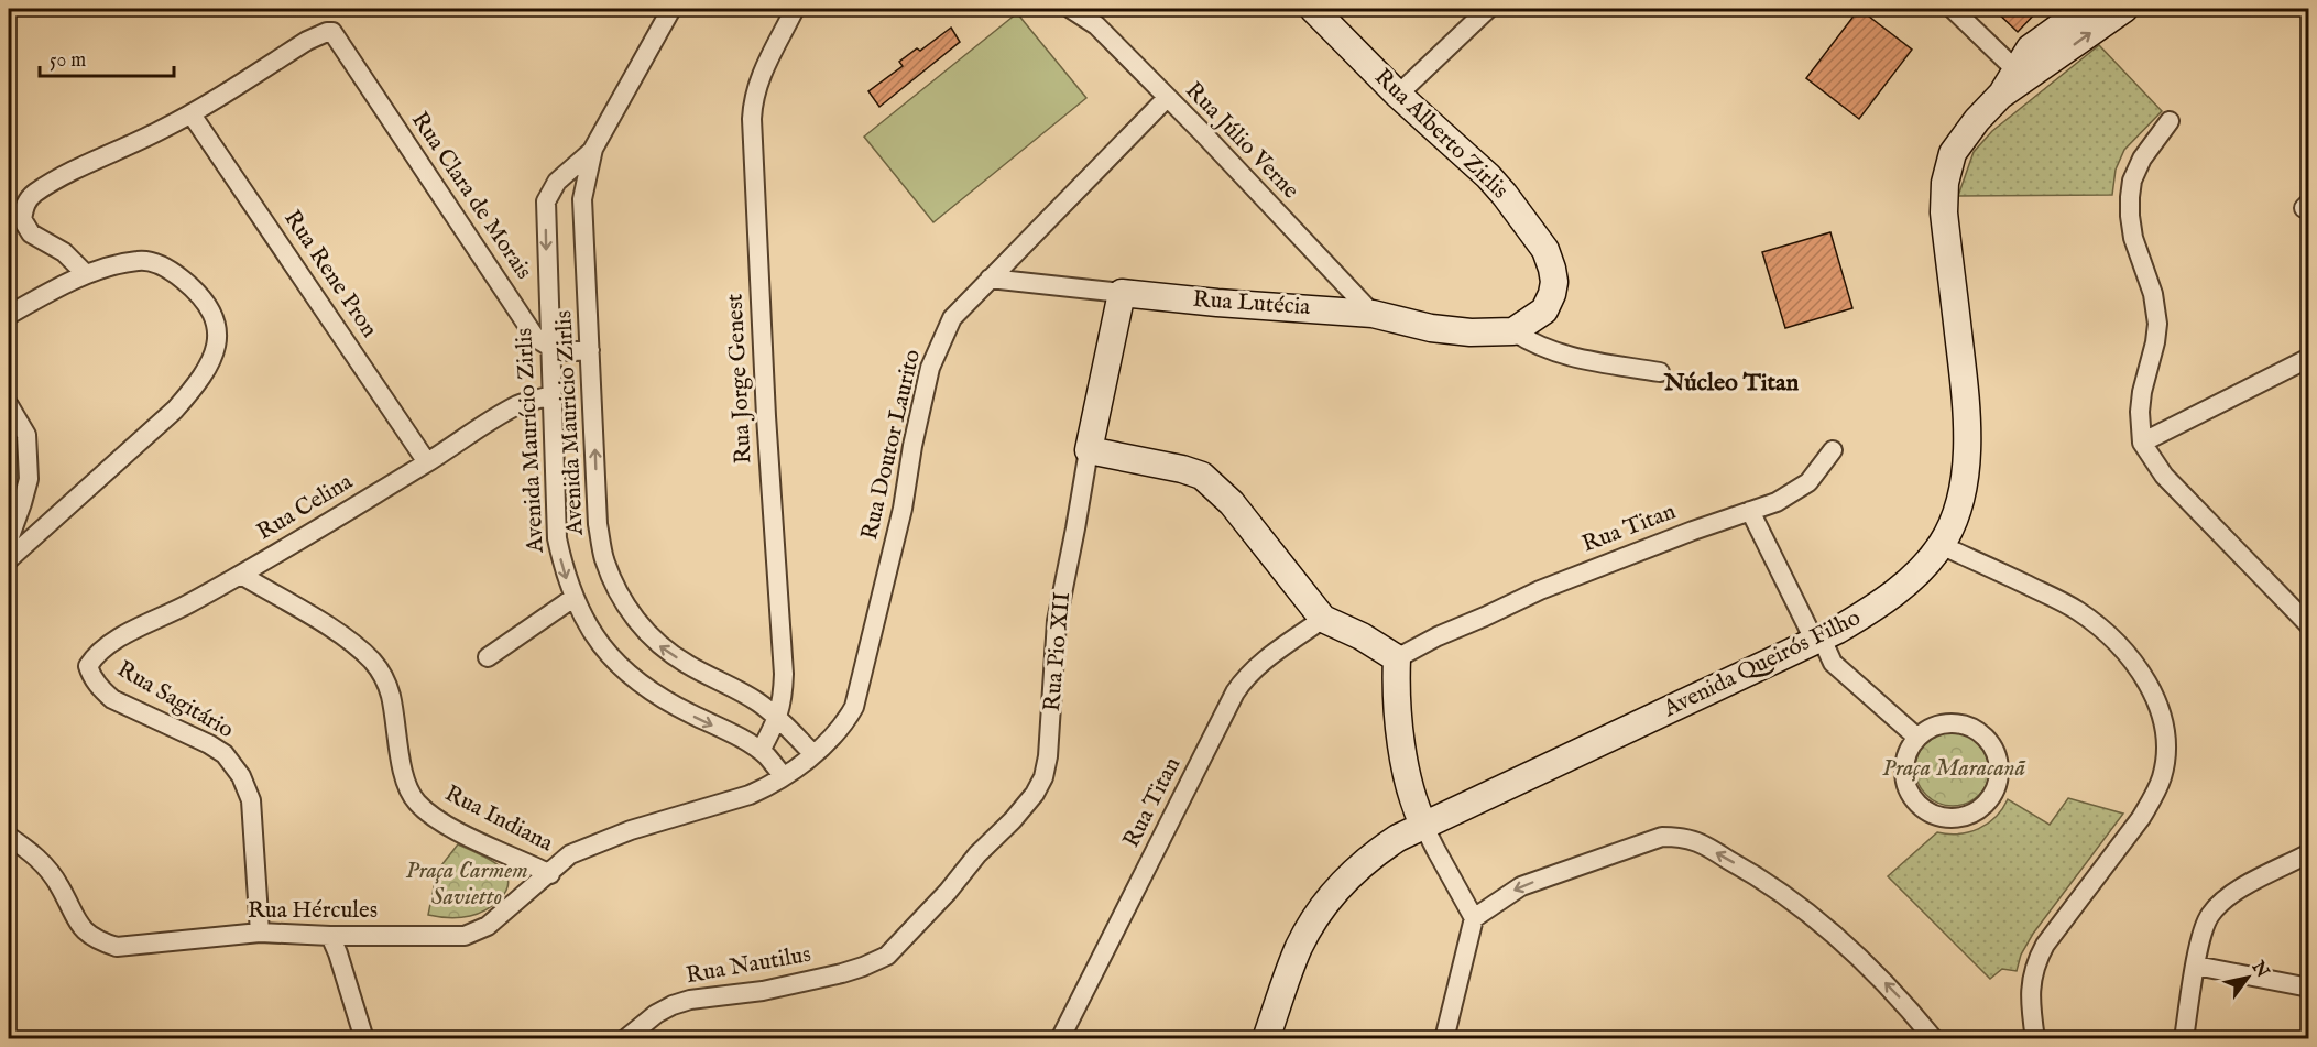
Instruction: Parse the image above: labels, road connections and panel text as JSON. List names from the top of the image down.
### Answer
{
  "streets": {
    "main road": [
      "Rua Alberto Zirlis",
      "Rua Lutécia",
      "Rua Pio XII",
      "Avenida Queirós Filho"
    ],
    "street": [
      "Rua Júlio Verne",
      "Rua Clara de Morais",
      "Rua Rene Pron",
      "Rua Jorge Genest",
      "Avenida Mauricio Zirlis",
      "Avenida Maurício Zirlis",
      "Rua Doutor Laurito",
      "Rua Celina",
      "Rua Titan",
      "Rua Sagitário",
      "Rua Indiana",
      "Rua Hércules",
      "Rua Nautilus"
    ]
  },
  "crossings": [
    ["Rua Alberto Zirlis", "Rua Lutécia"],
    ["Rua Júlio Verne", "Rua Lutécia"],
    ["Rua Júlio Verne", "Rua Doutor Laurito"],
    ["Rua Clara de Morais", "Rua Rene Pron"],
    ["Rua Clara de Morais", "Avenida Maurício Zirlis"],
    ["Rua Rene Pron", "Rua Celina"],
    ["Rua Lutécia", "Rua Doutor Laurito"],
    ["Rua Lutécia", "Rua Pio XII"],
    ["Rua Jorge Genest", "Avenida Mauricio Zirlis"],
    ["Rua Jorge Genest", "Avenida Maurício Zirlis"],
    ["Avenida Mauricio Zirlis", "Rua Doutor Laurito"],
    ["Avenida Maurício Zirlis", "Rua Doutor Laurito"],
    ["Avenida Maurício Zirlis", "Rua Celina"],
    ["Avenida Maurício Zirlis", "Rua Hércules"],
    ["Rua Doutor Laurito", "Rua Hércules"],
    ["Rua Celina", "Rua Sagitário"],
    ["Rua Celina", "Rua Indiana"],
    ["Rua Pio XII", "Rua Nautilus"],
    ["Rua Sagitário", "Rua Hércules"],
    ["Rua Indiana", "Rua Hércules"]
  ],
  "one_way": ["Avenida Mauricio Zirlis", "Avenida Maurício Zirlis"],
  "districts": ["Núcleo Titan"],
  "parks": ["Praça Maracanã", "Praça Carmem Savietto"],
  "scale_bar": "50 m",
  "north": "top right"
}
